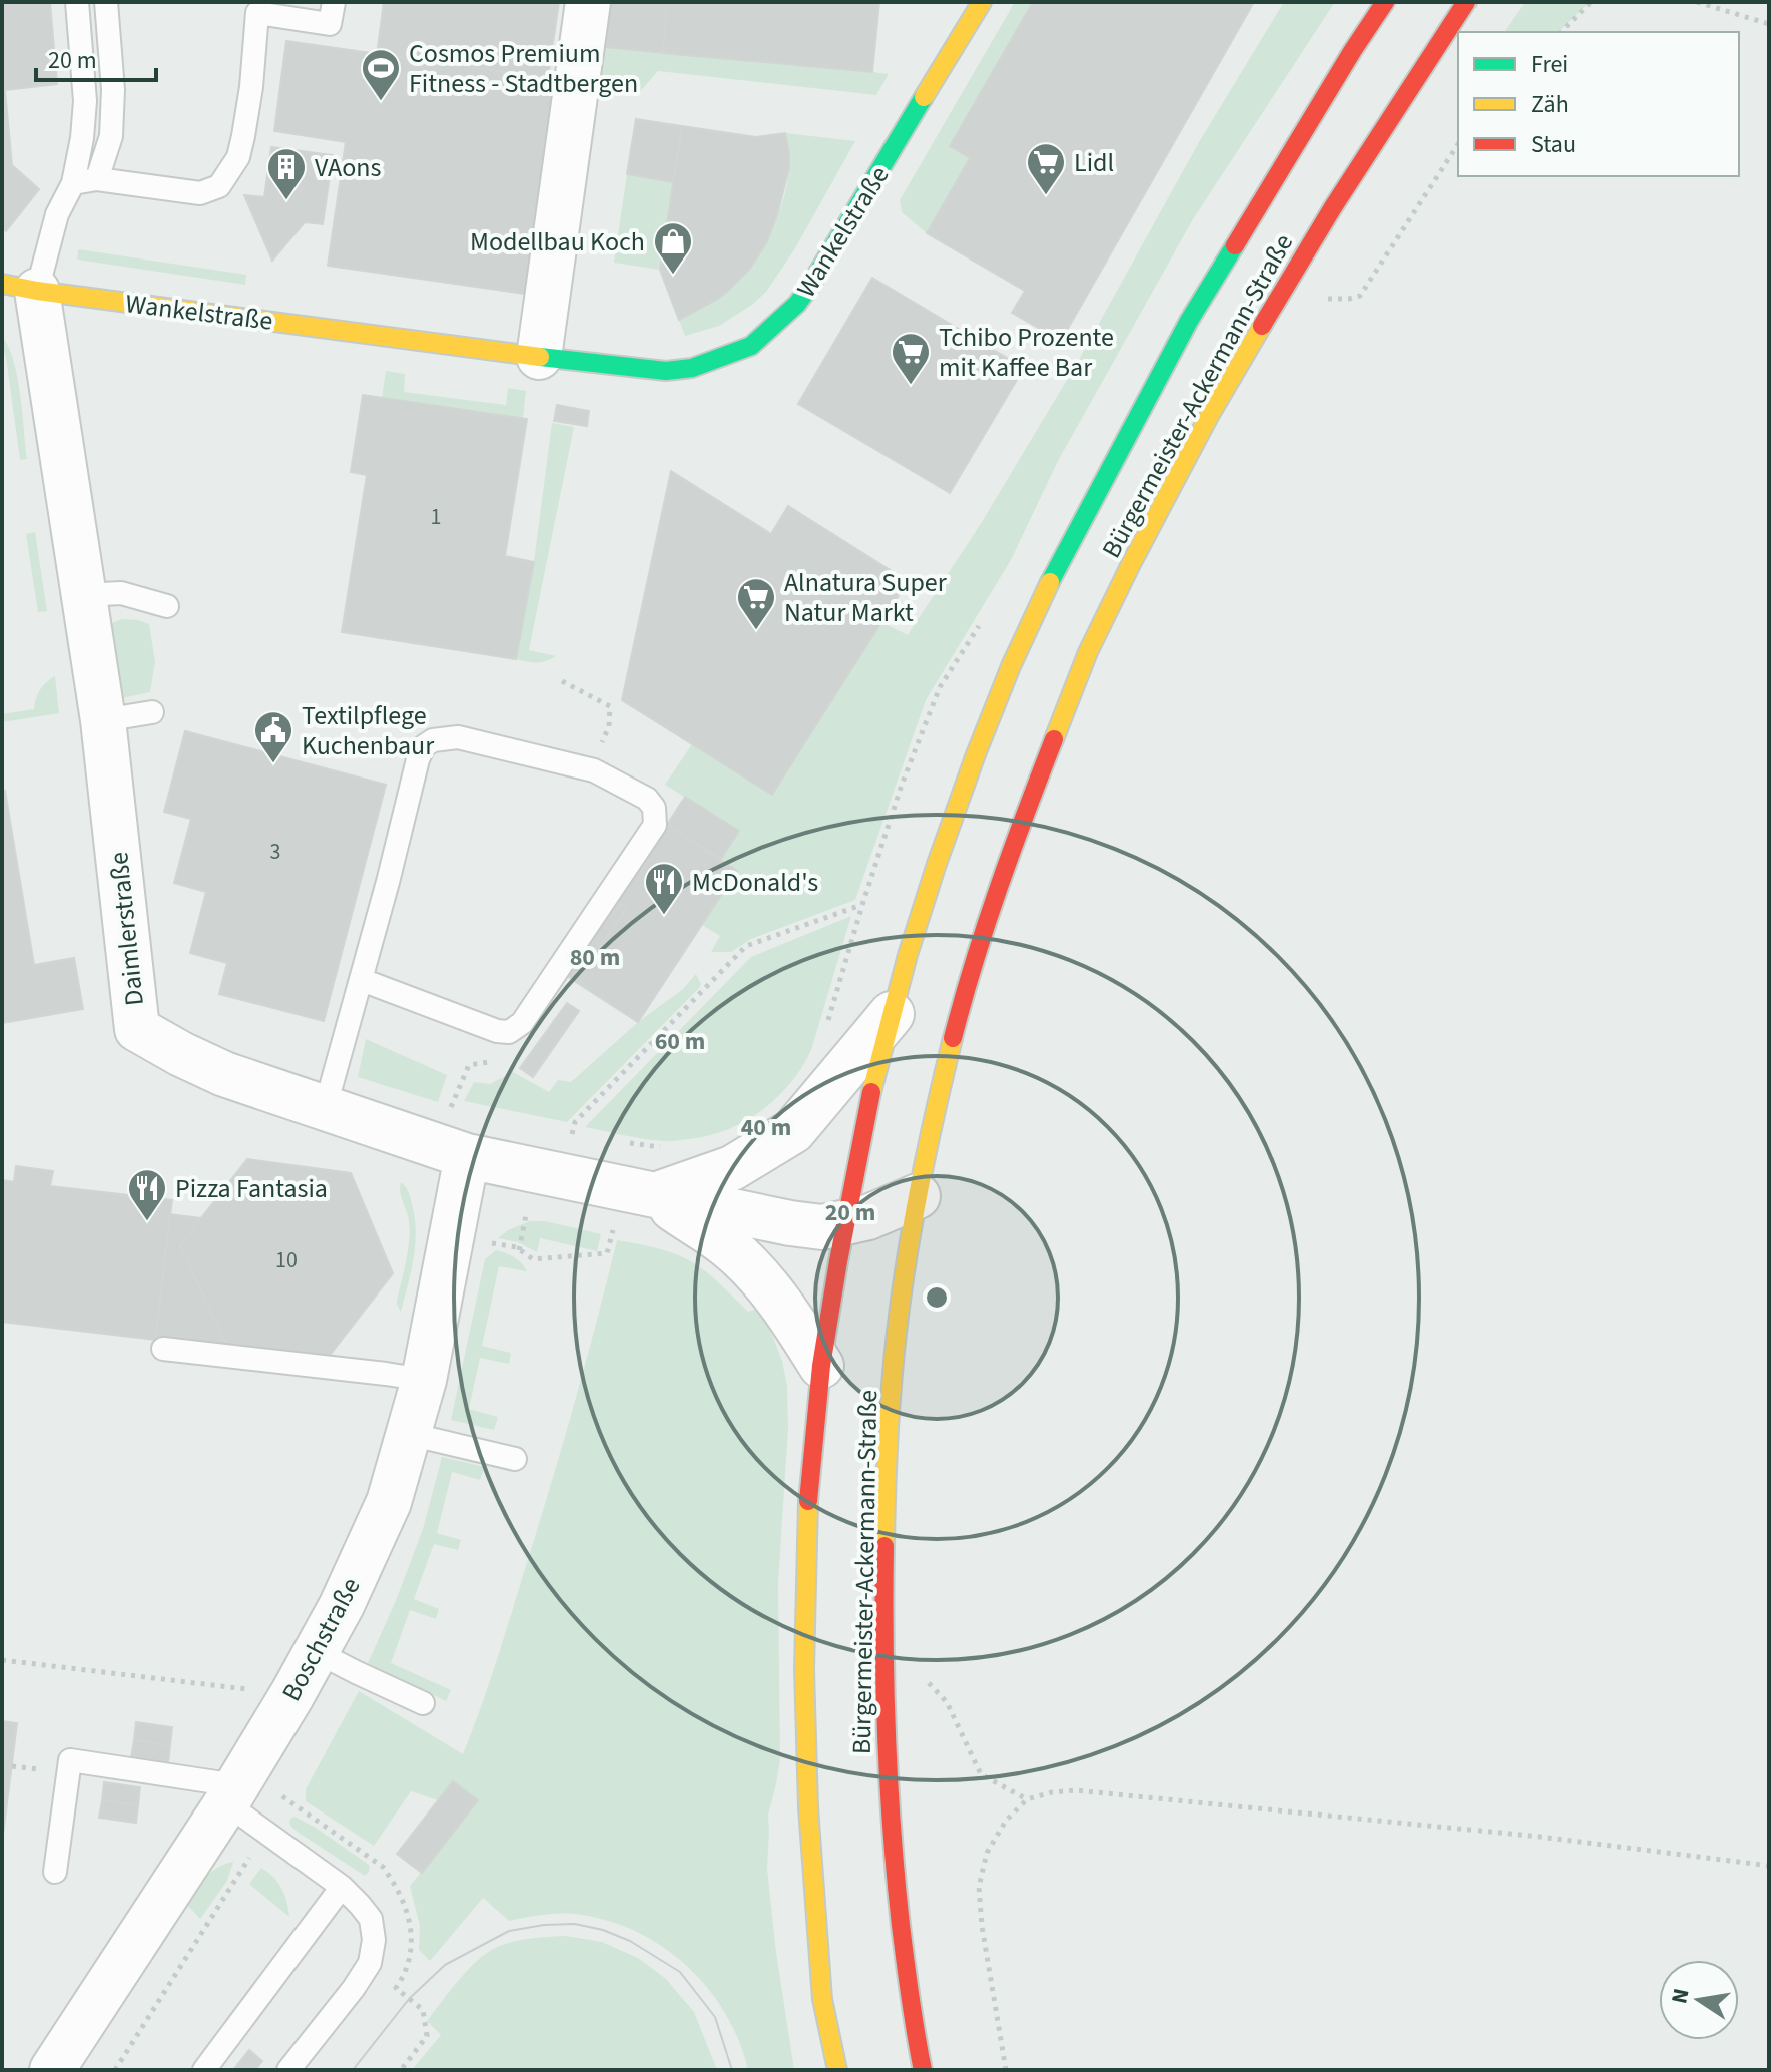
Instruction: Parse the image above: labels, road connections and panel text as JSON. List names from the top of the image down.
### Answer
{
  "streets": {
    "main road": ["Wankelstraße", "Bürgermeister-Ackermann-Straße"],
    "street": ["Daimlerstraße", "Boschstraße"]
  },
  "crossings": [
    ["Wankelstraße", "Daimlerstraße"],
    ["Bürgermeister-Ackermann-Straße", "Daimlerstraße"],
    ["Daimlerstraße", "Boschstraße"]
  ],
  "places": {
    "sports": ["Cosmos Premium Fitness - Stadtbergen"],
    "supermarket": ["Lidl", "Tchibo Prozente mit Kaffee Bar", "Alnatura Super Natur Markt"],
    "building": ["VAons"],
    "shop": ["Modellbau Koch"],
    "public building": ["Textilpflege Kuchenbaur"],
    "restaurant": ["McDonald's", "Pizza Fantasia"]
  },
  "house_numbers": ["1", "3", "10"],
  "legend": ["Frei", "Zäh", "Stau"],
  "scale_bar": "20 m",
  "north": "left",
  "rings": [
    "80 m",
    "60 m",
    "40 m",
    "20 m"
  ]
}
